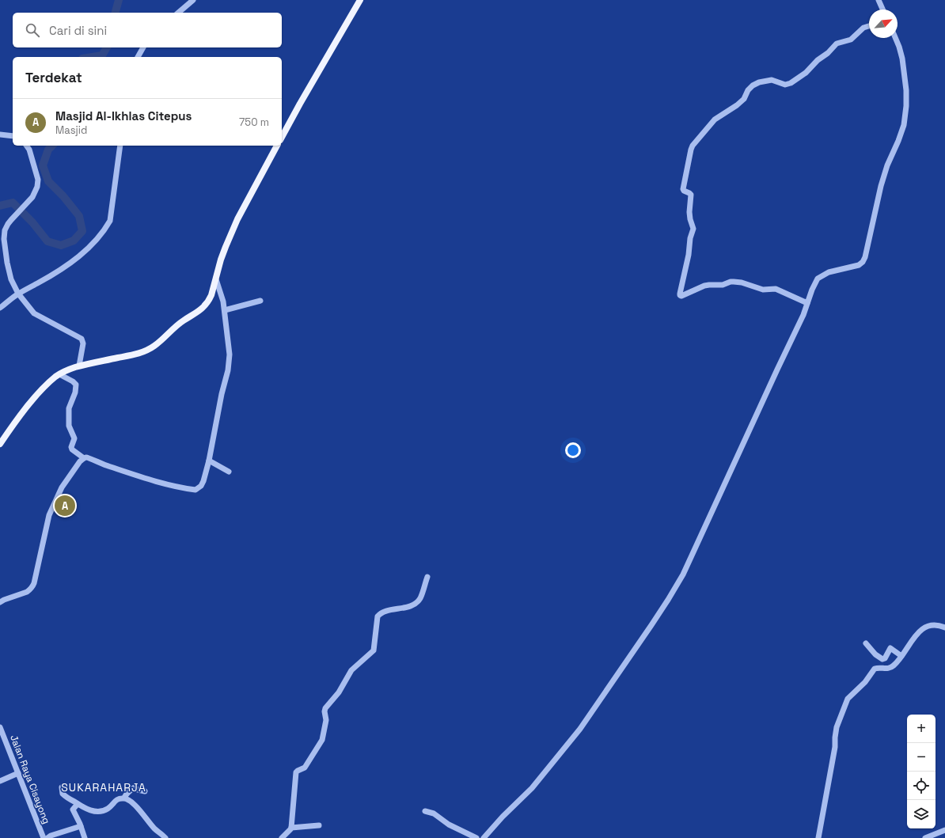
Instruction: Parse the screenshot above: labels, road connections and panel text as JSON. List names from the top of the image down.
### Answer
{
  "streets": {
    "street": ["Jalan Raya Cisayong"]
  },
  "districts": ["SUKARAHARJA"],
  "north": "top right",
  "page": {
    "search": "Cari di sini",
    "heading": "Terdekat",
    "list": [
      {
        "mark": "A",
        "name": "Masjid Al-Ikhlas Citepus",
        "note": "Masjid",
        "value": "750 m"
      }
    ],
    "pins": "A",
    "map_buttons": ["+", "−"]
  }
}
